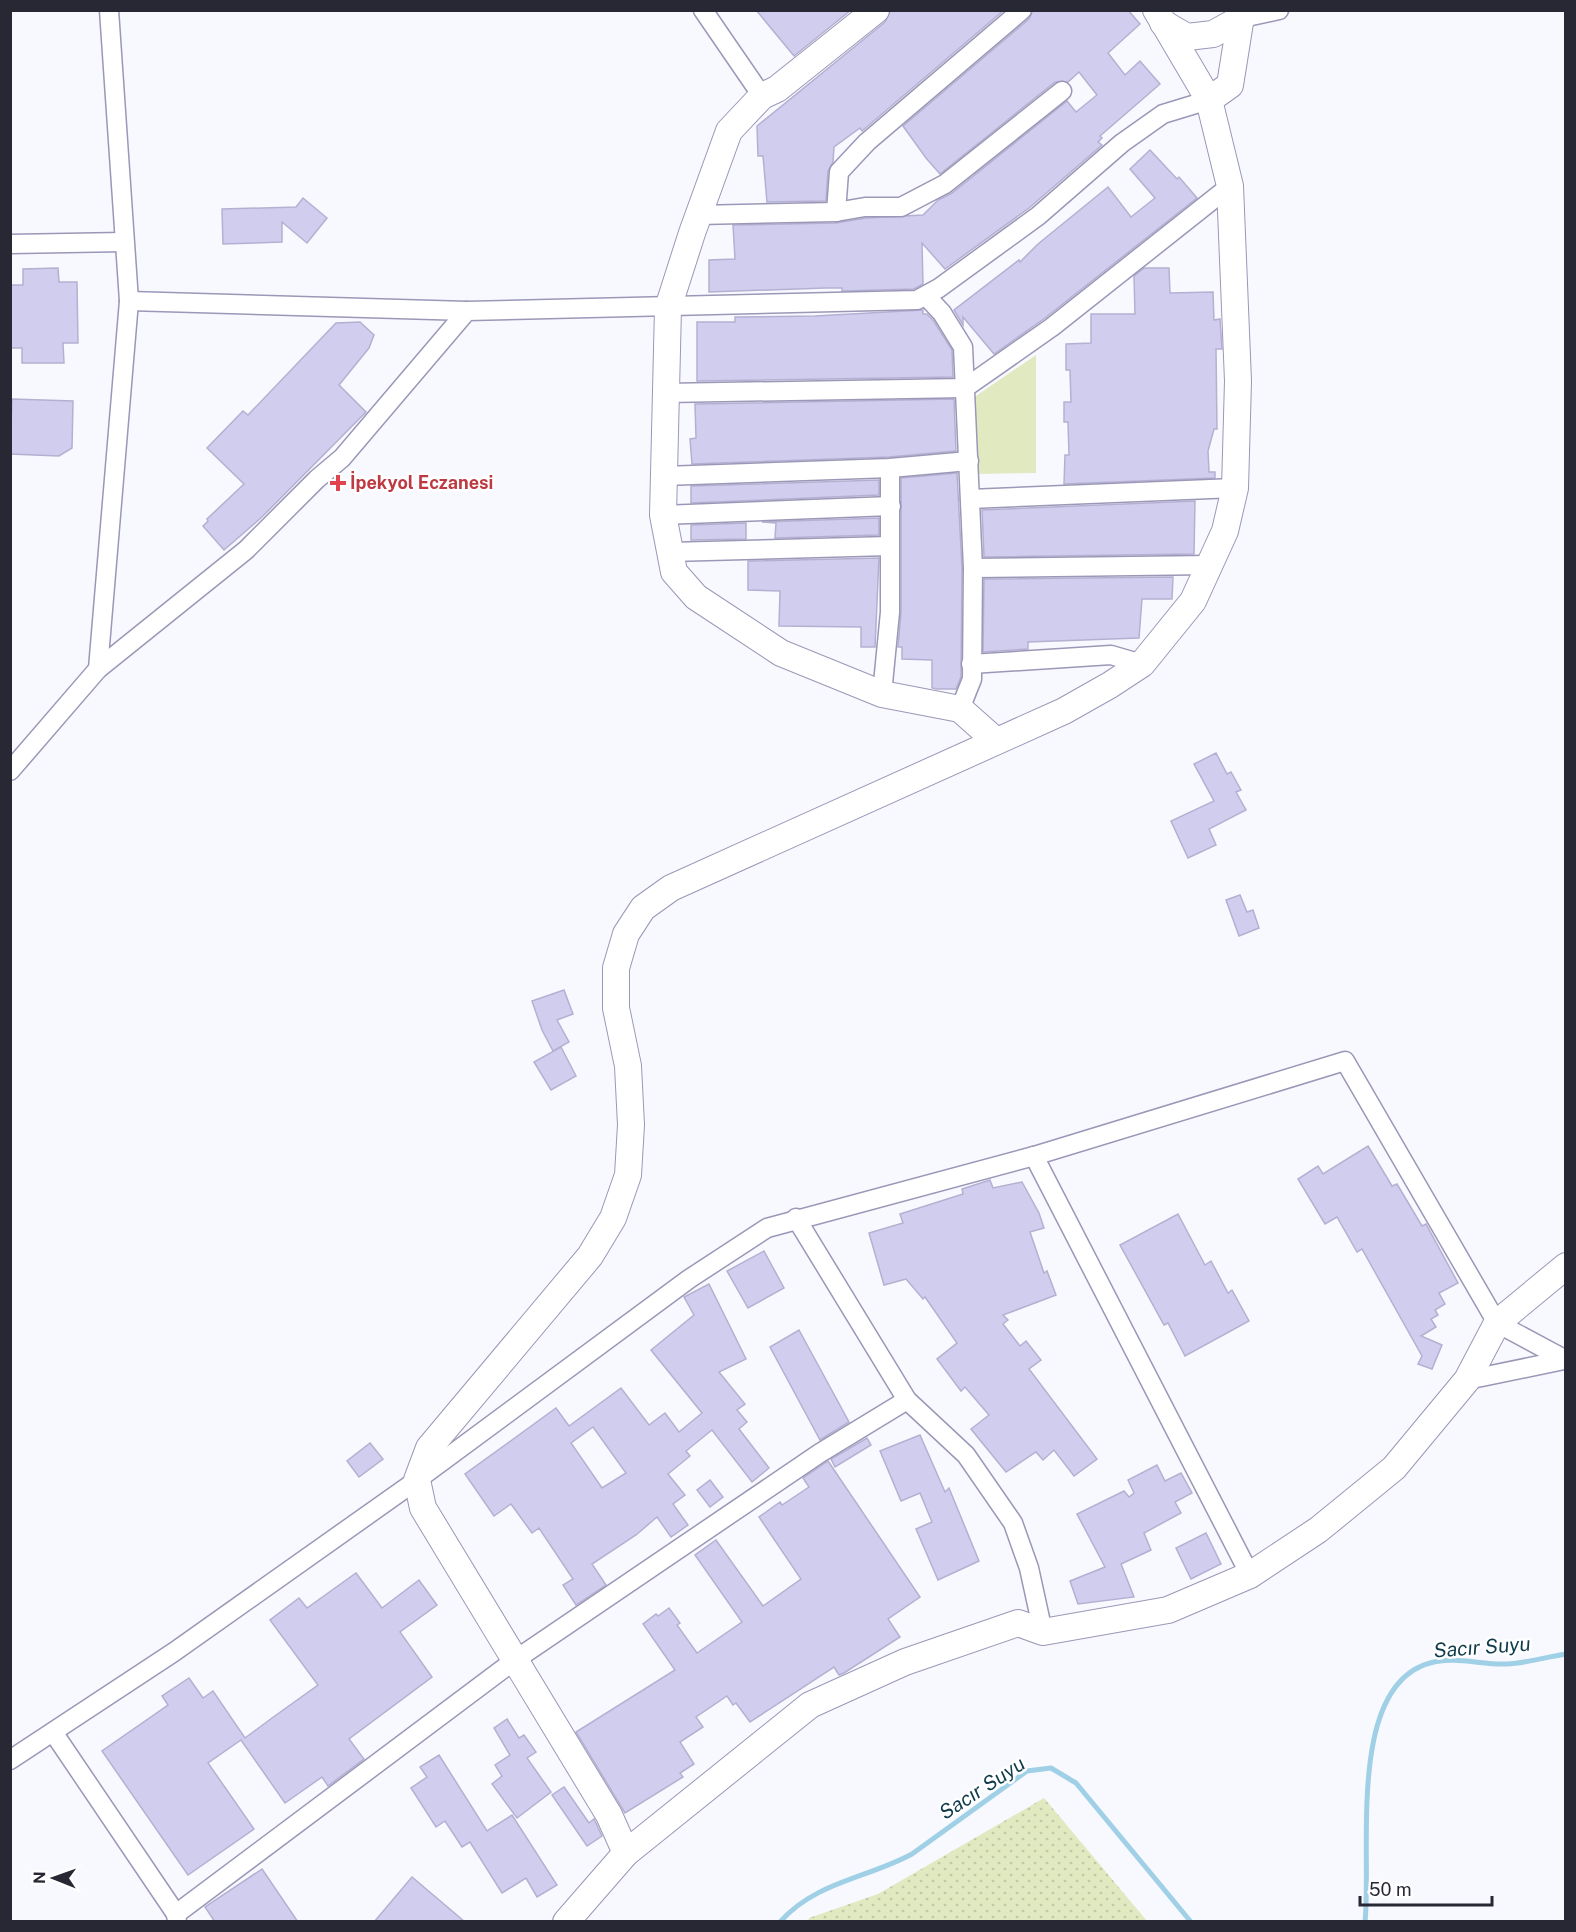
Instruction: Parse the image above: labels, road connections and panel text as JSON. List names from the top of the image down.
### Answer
{
  "water": ["Sacır Suyu"],
  "places": {
    "health": ["İpekyol Eczanesi"]
  },
  "scale_bar": "50 m",
  "north": "left"
}
